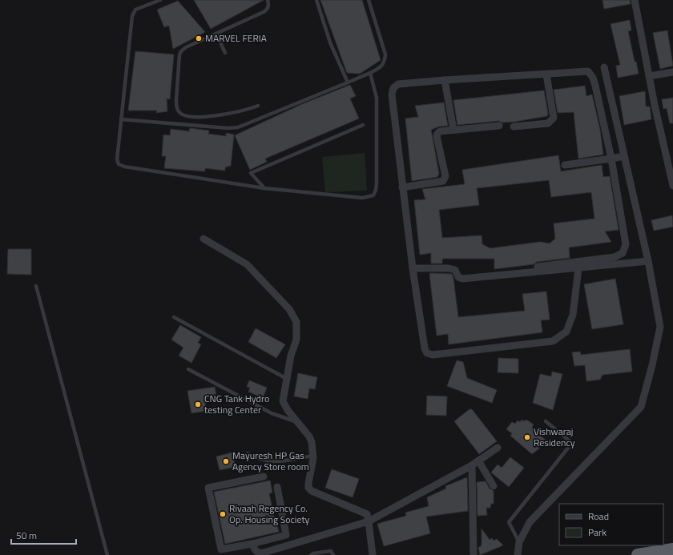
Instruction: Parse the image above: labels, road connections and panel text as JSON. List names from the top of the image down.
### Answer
{
  "places": [
    "MARVEL FERIA",
    "CNG Tank Hydro testing Center",
    "Vishwaraj Residency",
    "Mayuresh HP Gas Agency Store room",
    "Rivaah Regency Co. Op. Housing Society"
  ],
  "legend": ["Road", "Park"],
  "scale_bar": "50 m"
}
